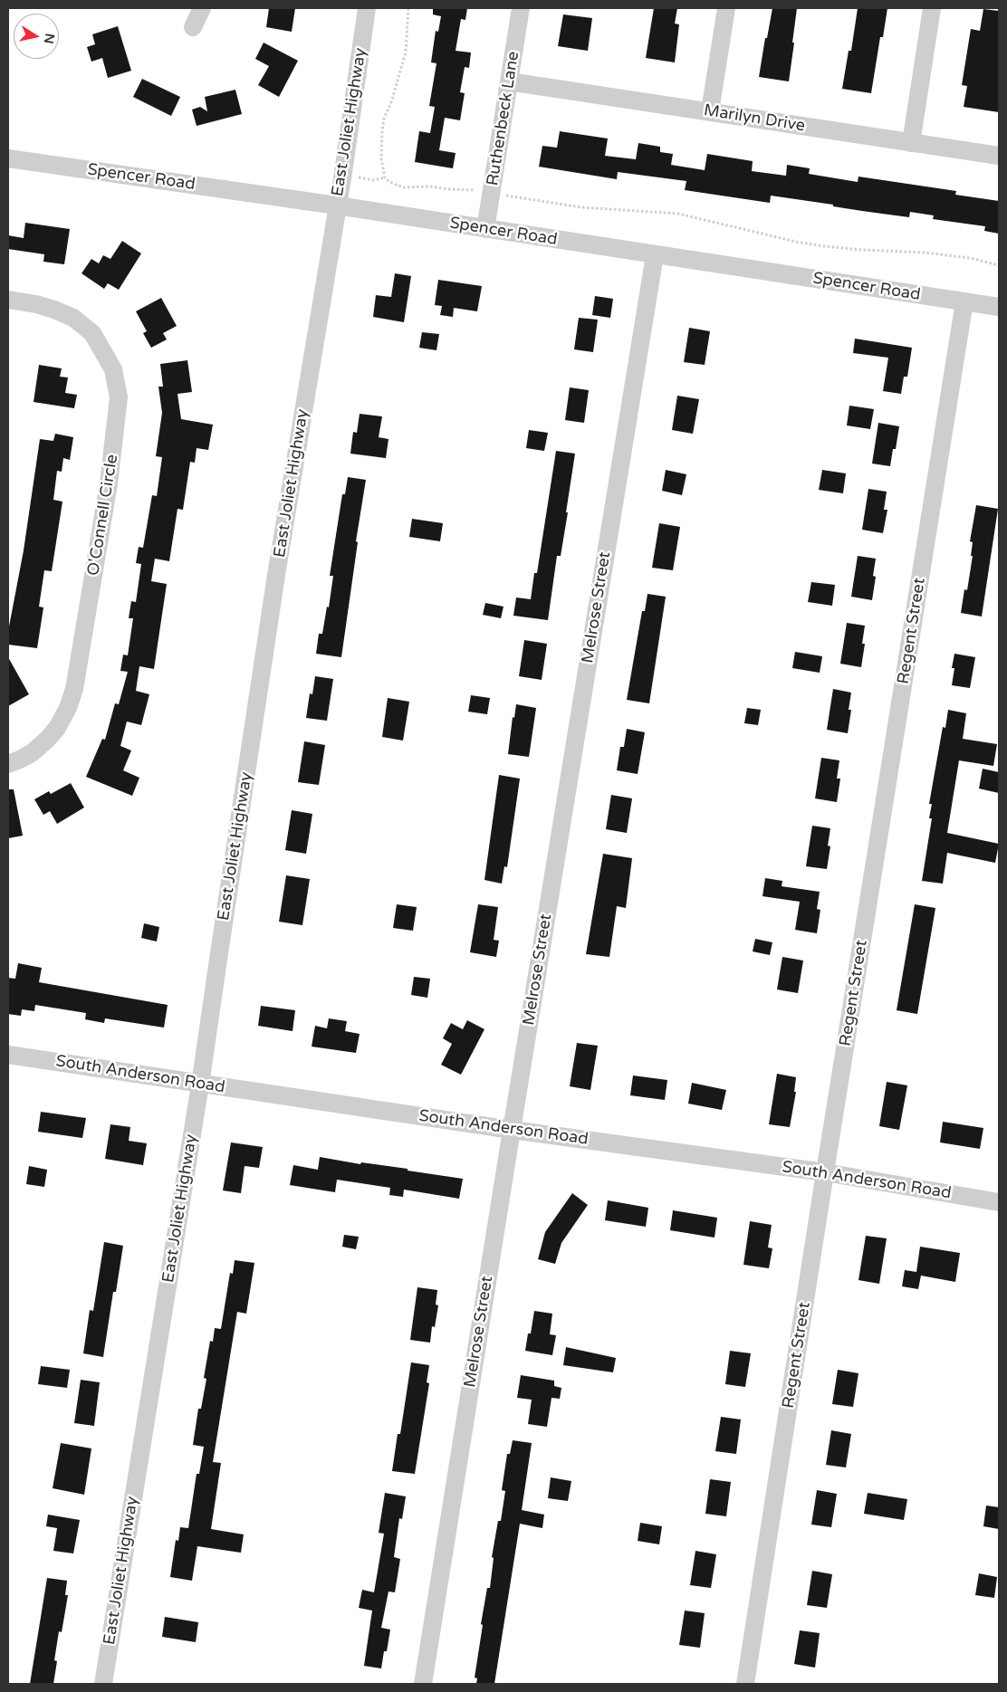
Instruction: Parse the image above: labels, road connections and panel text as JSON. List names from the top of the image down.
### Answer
{
  "streets": {
    "street": [
      "Ruthenbeck Lane",
      "Marilyn Drive",
      "East Joliet Highway",
      "Spencer Road",
      "O'Connell Circle",
      "Melrose Street",
      "Regent Street",
      "South Anderson Road"
    ]
  },
  "crossings": [
    ["Ruthenbeck Lane", "Marilyn Drive"],
    ["Ruthenbeck Lane", "Spencer Road"],
    ["East Joliet Highway", "Spencer Road"],
    ["East Joliet Highway", "South Anderson Road"],
    ["Spencer Road", "Melrose Street"],
    ["Spencer Road", "Regent Street"],
    ["Melrose Street", "South Anderson Road"],
    ["Regent Street", "South Anderson Road"]
  ],
  "north": "right"
}
